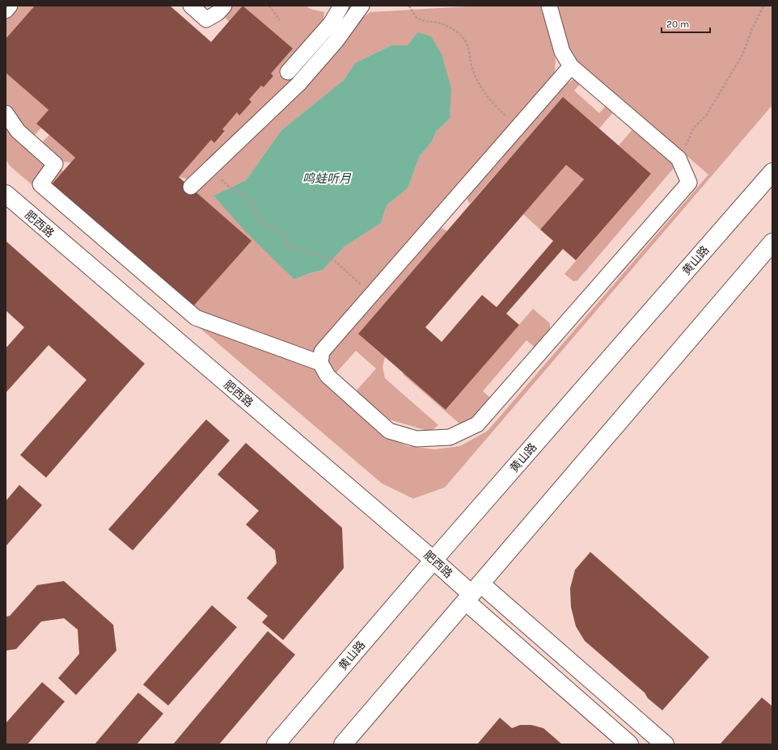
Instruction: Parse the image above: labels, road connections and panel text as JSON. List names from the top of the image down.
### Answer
{
  "streets": {
    "main road": ["肥西路", "黄山路"]
  },
  "crossings": [
    ["肥西路", "黄山路"]
  ],
  "water": ["鸣蛙听月"],
  "scale_bar": "20 m"
}
